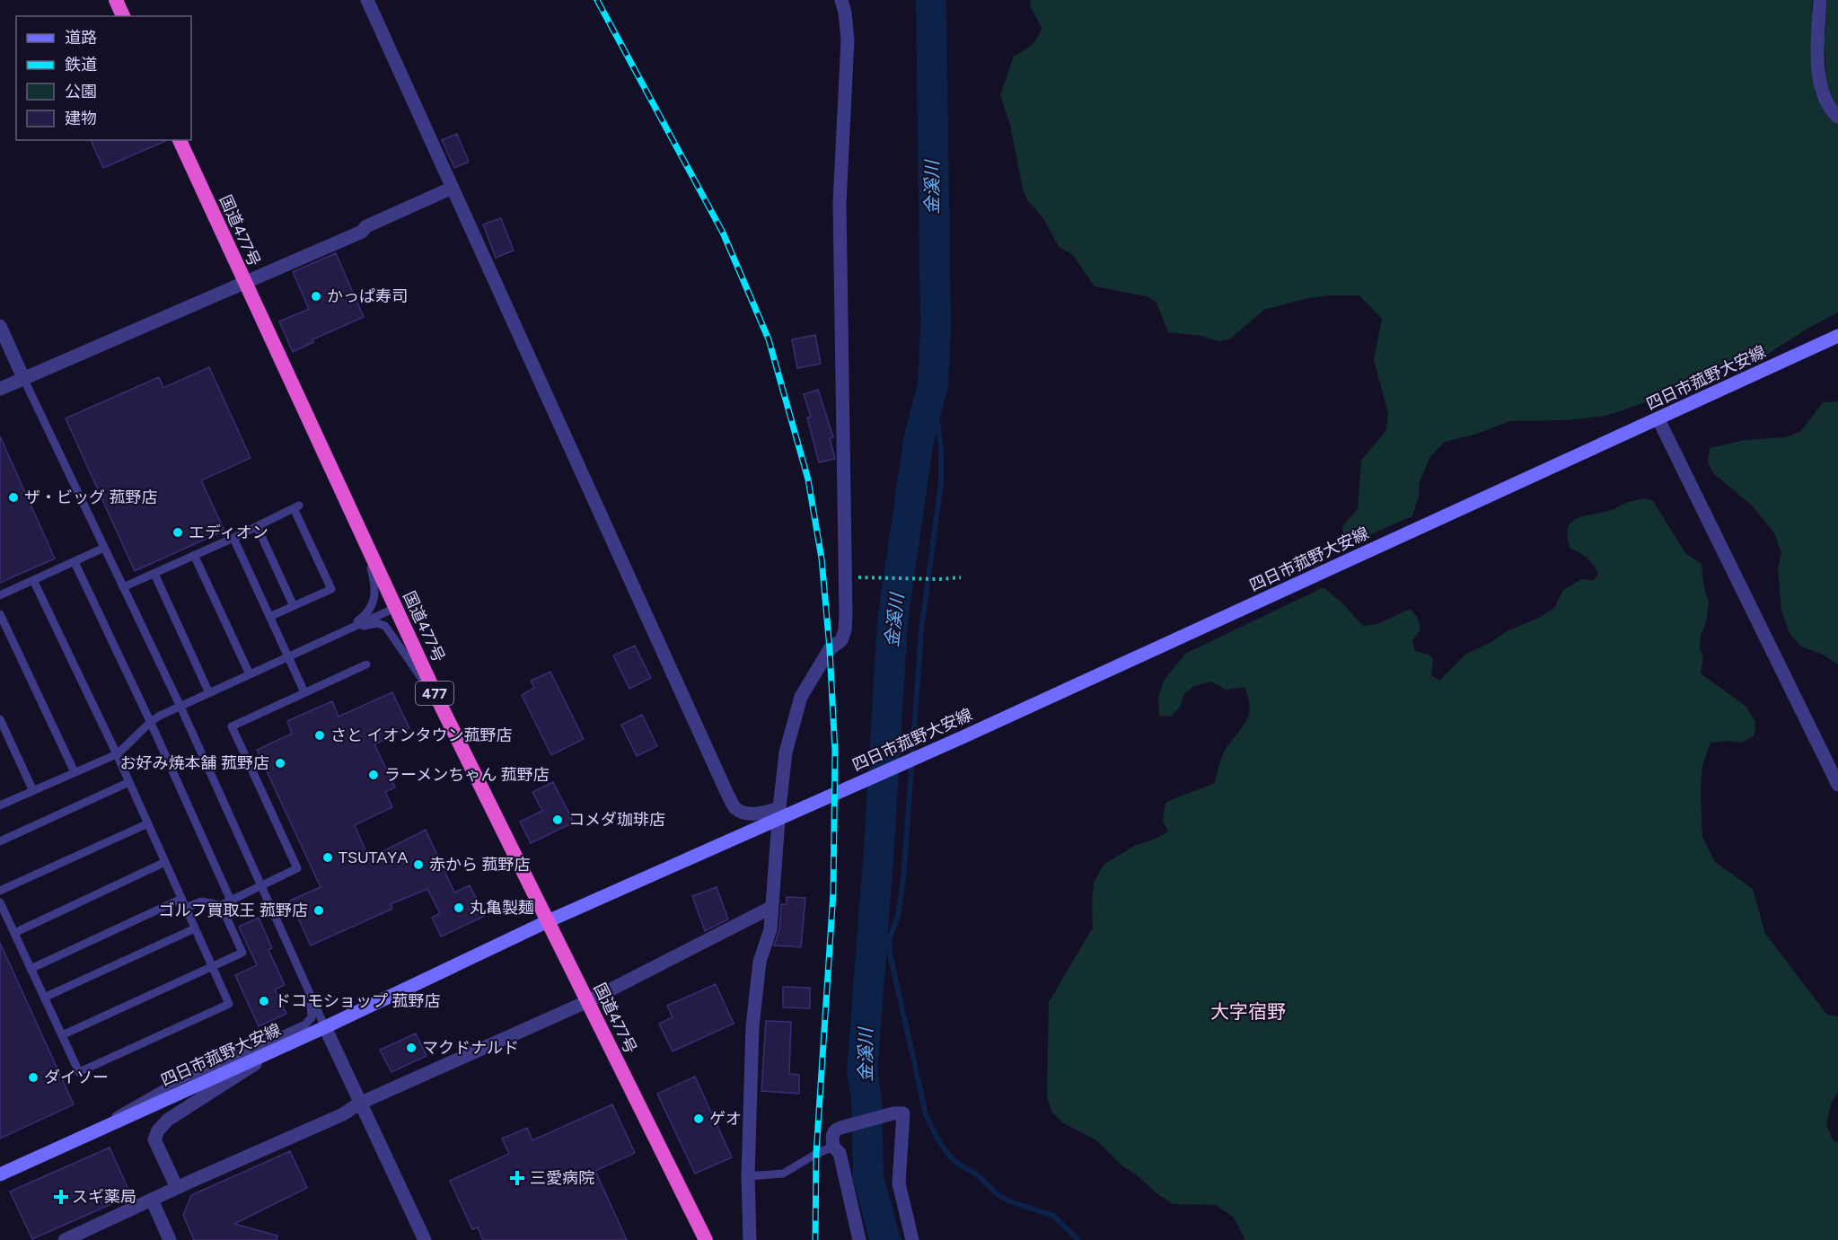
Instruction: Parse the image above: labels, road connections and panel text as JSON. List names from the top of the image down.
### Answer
{
  "streets": {
    "highway": ["国道477号", "477"],
    "main road": ["四日市菰野大安線"]
  },
  "crossings": [
    ["国道477号", "四日市菰野大安線"]
  ],
  "districts": ["大字宿野"],
  "water": ["金溪川"],
  "places": {
    "other": [
      "かっぱ寿司",
      "ザ・ビッグ 菰野店",
      "エディオン",
      "さと イオンタウン菰野店",
      "お好み焼本舗 菰野店",
      "ラーメンちゃん 菰野店",
      "コメダ珈琲店",
      "TSUTAYA",
      "赤から 菰野店",
      "丸亀製麺",
      "ゴルフ買取王 菰野店",
      "ドコモショップ 菰野店",
      "マクドナルド",
      "ダイソー",
      "ゲオ"
    ],
    "health": ["三愛病院", "スギ薬局"]
  },
  "legend": [
    "道路",
    "鉄道",
    "公園",
    "建物"
  ]
}
